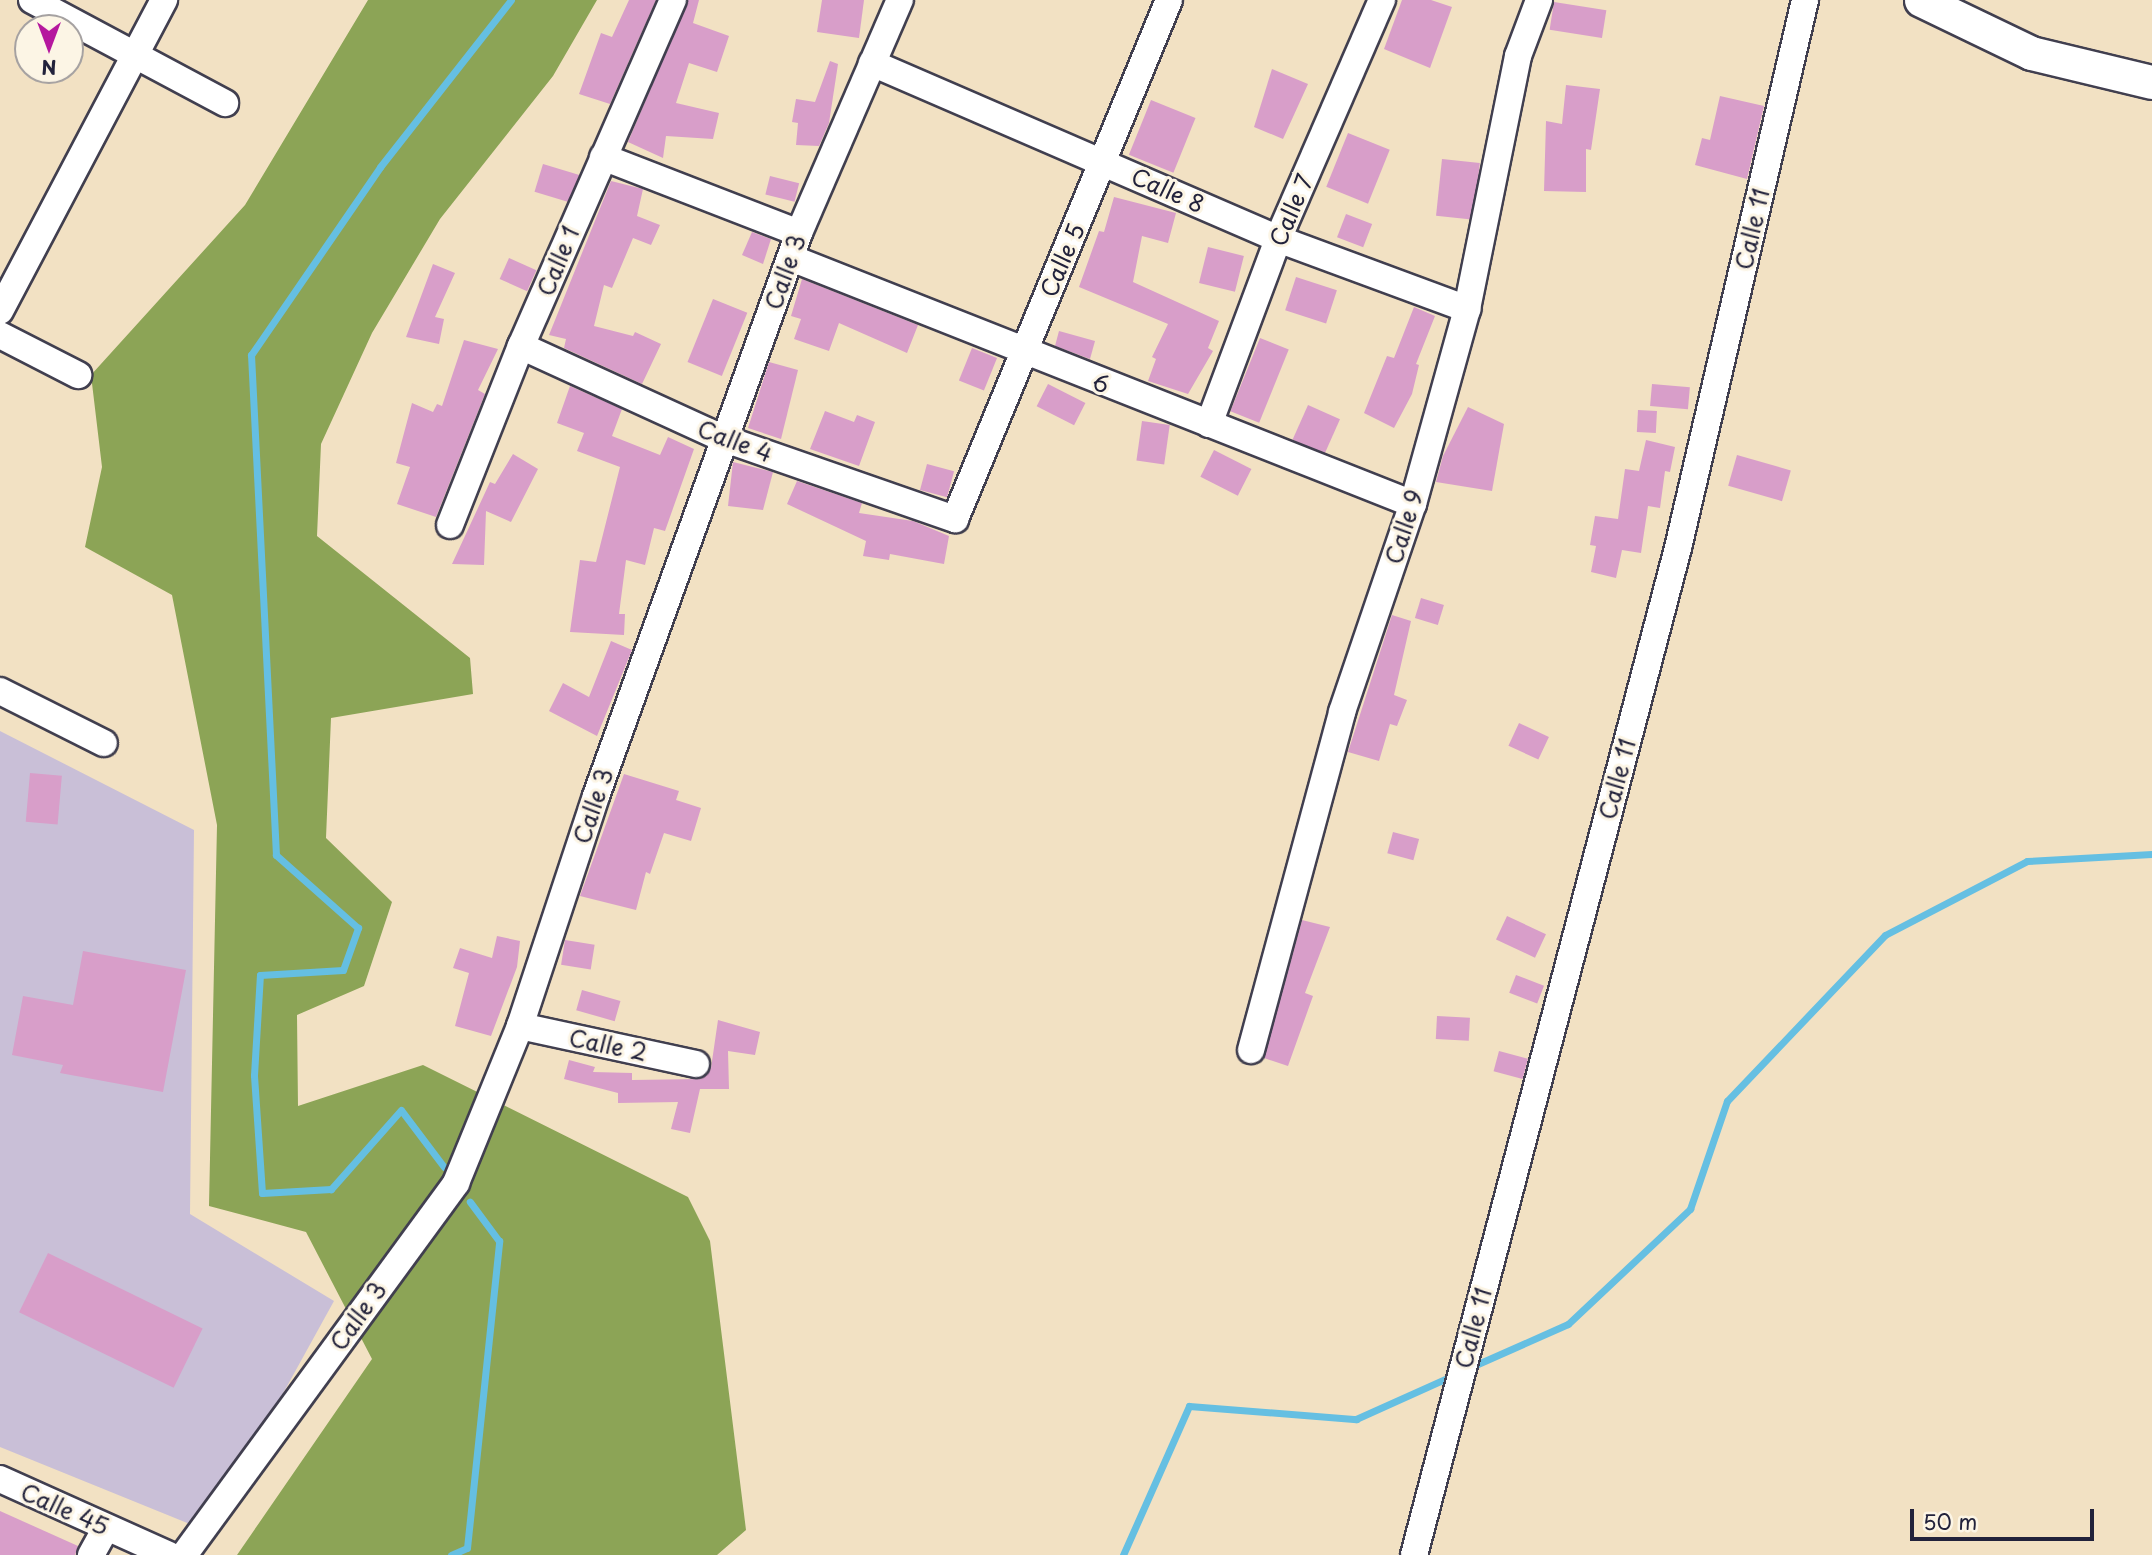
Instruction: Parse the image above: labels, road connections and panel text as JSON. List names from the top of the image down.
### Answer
{
  "streets": {
    "street": [
      "Calle 8",
      "Calle 7",
      "Calle 11",
      "Calle 5",
      "Calle 1",
      "Calle 3",
      "6",
      "Calle 4",
      "Calle 9",
      "Calle 2",
      "Calle 45"
    ]
  },
  "crossings": [
    ["Calle 8", "Calle 7"],
    ["Calle 8", "Calle 5"],
    ["Calle 8", "Calle 3"],
    ["Calle 8", "Calle 9"],
    ["Calle 7", "6"],
    ["Calle 5", "6"],
    ["Calle 5", "Calle 4"],
    ["Calle 1", "6"],
    ["Calle 1", "Calle 4"],
    ["Calle 3", "6"],
    ["Calle 3", "Calle 4"],
    ["Calle 3", "Calle 2"],
    ["6", "Calle 9"]
  ],
  "scale_bar": "50 m",
  "north": "bottom"
}
